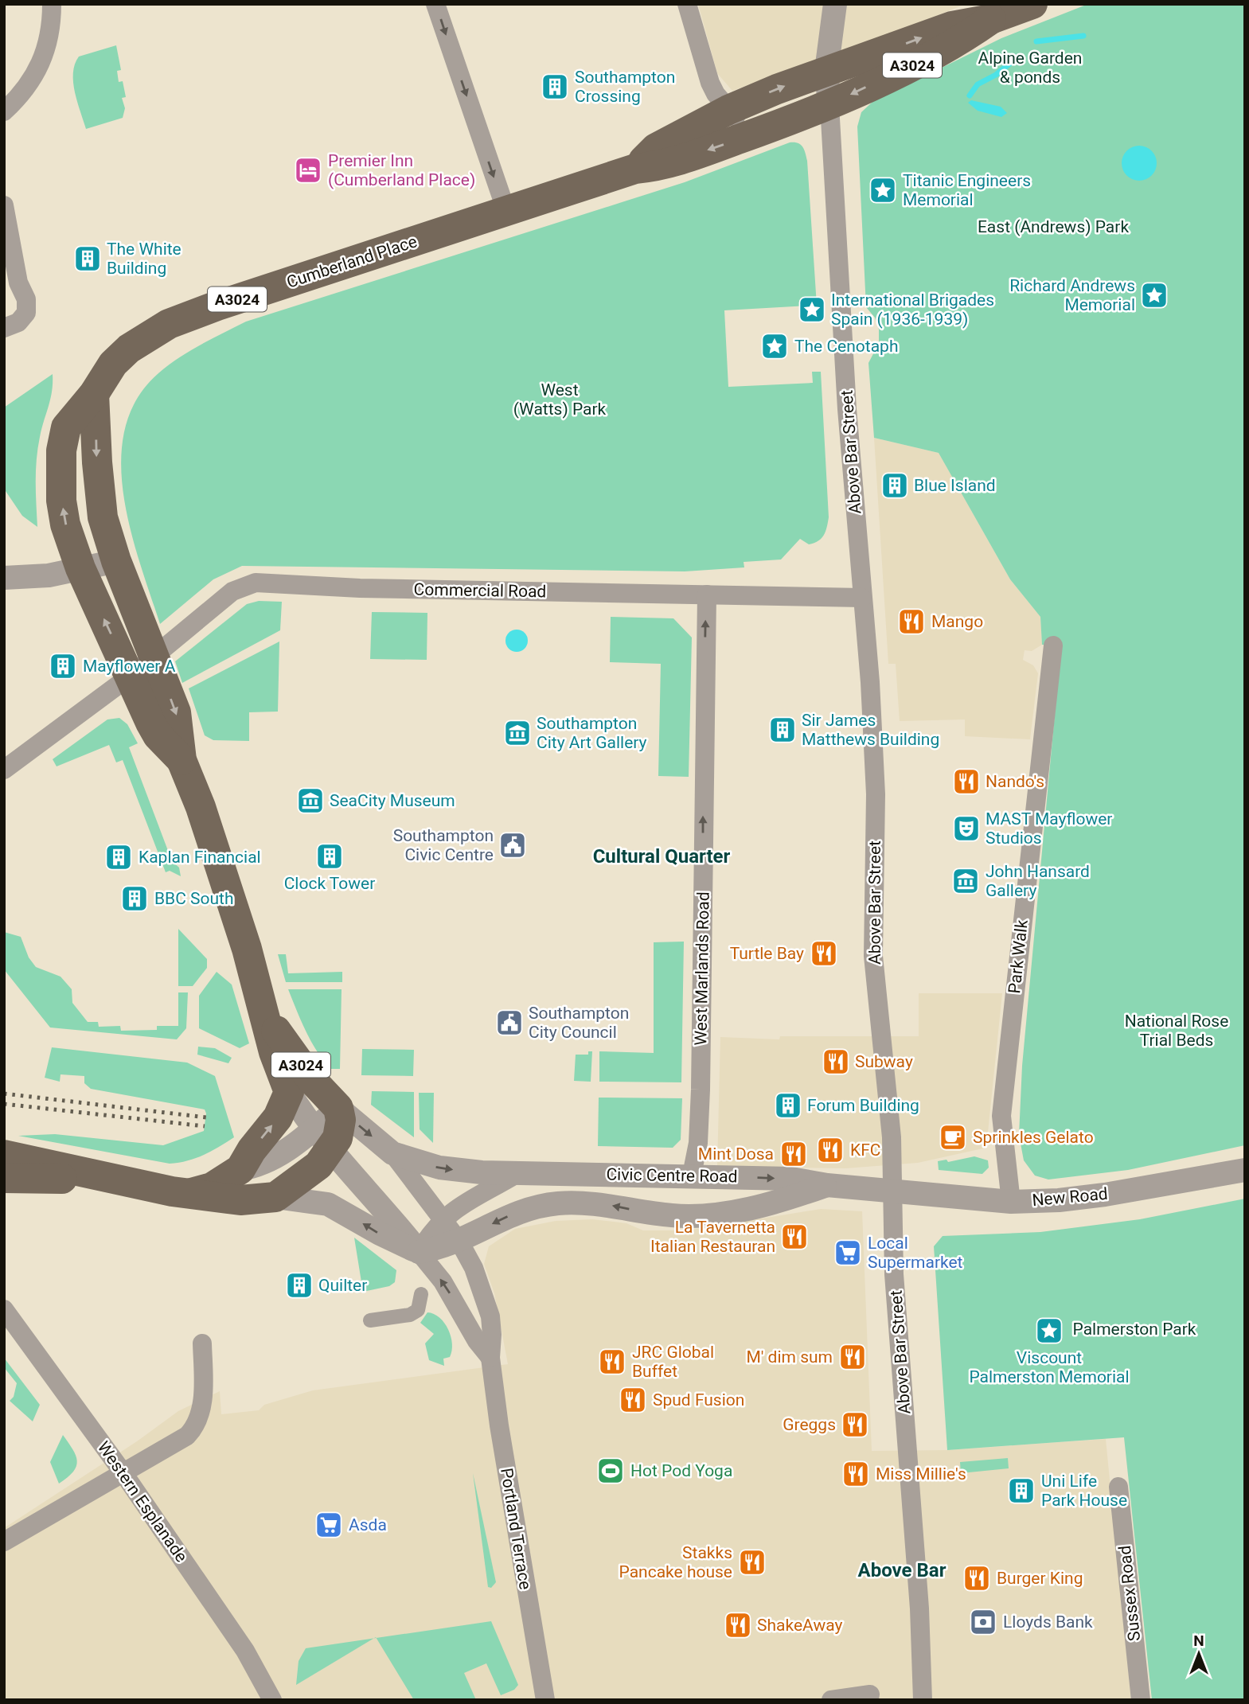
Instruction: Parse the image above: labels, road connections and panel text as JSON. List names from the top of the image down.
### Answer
{
  "streets": {
    "main road": ["A3024", "Cumberland Place"],
    "street": [
      "Above Bar Street",
      "Commercial Road",
      "Park Walk",
      "West Marlands Road",
      "Civic Centre Road",
      "New Road",
      "Western Esplanade",
      "Portland Terrace",
      "Sussex Road"
    ]
  },
  "crossings": [
    ["A3024", "Cumberland Place"],
    ["A3024", "Above Bar Street"],
    ["A3024", "Commercial Road"],
    ["A3024", "Portland Terrace"],
    ["Cumberland Place", "Above Bar Street"],
    ["Cumberland Place", "Commercial Road"],
    ["Above Bar Street", "Commercial Road"],
    ["Above Bar Street", "Civic Centre Road"],
    ["Above Bar Street", "New Road"],
    ["Commercial Road", "West Marlands Road"],
    ["Park Walk", "New Road"],
    ["West Marlands Road", "Civic Centre Road"],
    ["Civic Centre Road", "New Road"],
    ["Civic Centre Road", "Portland Terrace"]
  ],
  "one_way": ["West Marlands Road"],
  "districts": ["Cultural Quarter", "Above Bar"],
  "parks": [
    "Alpine Garden & ponds",
    "East (Andrews) Park",
    "West (Watts) Park",
    "National Rose Trial Beds",
    "Palmerston Park"
  ],
  "places": {
    "building": [
      "Southampton Crossing",
      "The White Building",
      "Blue Island",
      "Mayflower A",
      "Sir James Matthews Building",
      "Clock Tower",
      "Kaplan Financial",
      "BBC South",
      "Forum Building",
      "Quilter",
      "Uni Life Park House"
    ],
    "hotel": ["Premier Inn (Cumberland Place)"],
    "place": [
      "Titanic Engineers Memorial",
      "Richard Andrews Memorial",
      "International Brigades Spain (1936-1939)",
      "The Cenotaph",
      "Viscount Palmerston Memorial"
    ],
    "restaurant": [
      "Mango",
      "Nando's",
      "Turtle Bay",
      "Subway",
      "KFC",
      "Mint Dosa",
      "La Tavernetta Italian Restauran",
      "M' dim sum",
      "JRC Global Buffet",
      "Spud Fusion",
      "Greggs",
      "Miss Millie's",
      "Stakks Pancake house",
      "Burger King",
      "ShakeAway"
    ],
    "museum": ["Southampton City Art Gallery", "SeaCity Museum", "John Hansard Gallery"],
    "theatre": ["MAST Mayflower Studios"],
    "public building": ["Southampton Civic Centre", "Southampton City Council"],
    "cafe": ["Sprinkles Gelato"],
    "supermarket": ["Local Supermarket", "Asda"],
    "sports": ["Hot Pod Yoga"],
    "bank": ["Lloyds Bank"]
  },
  "north": "top"
}
